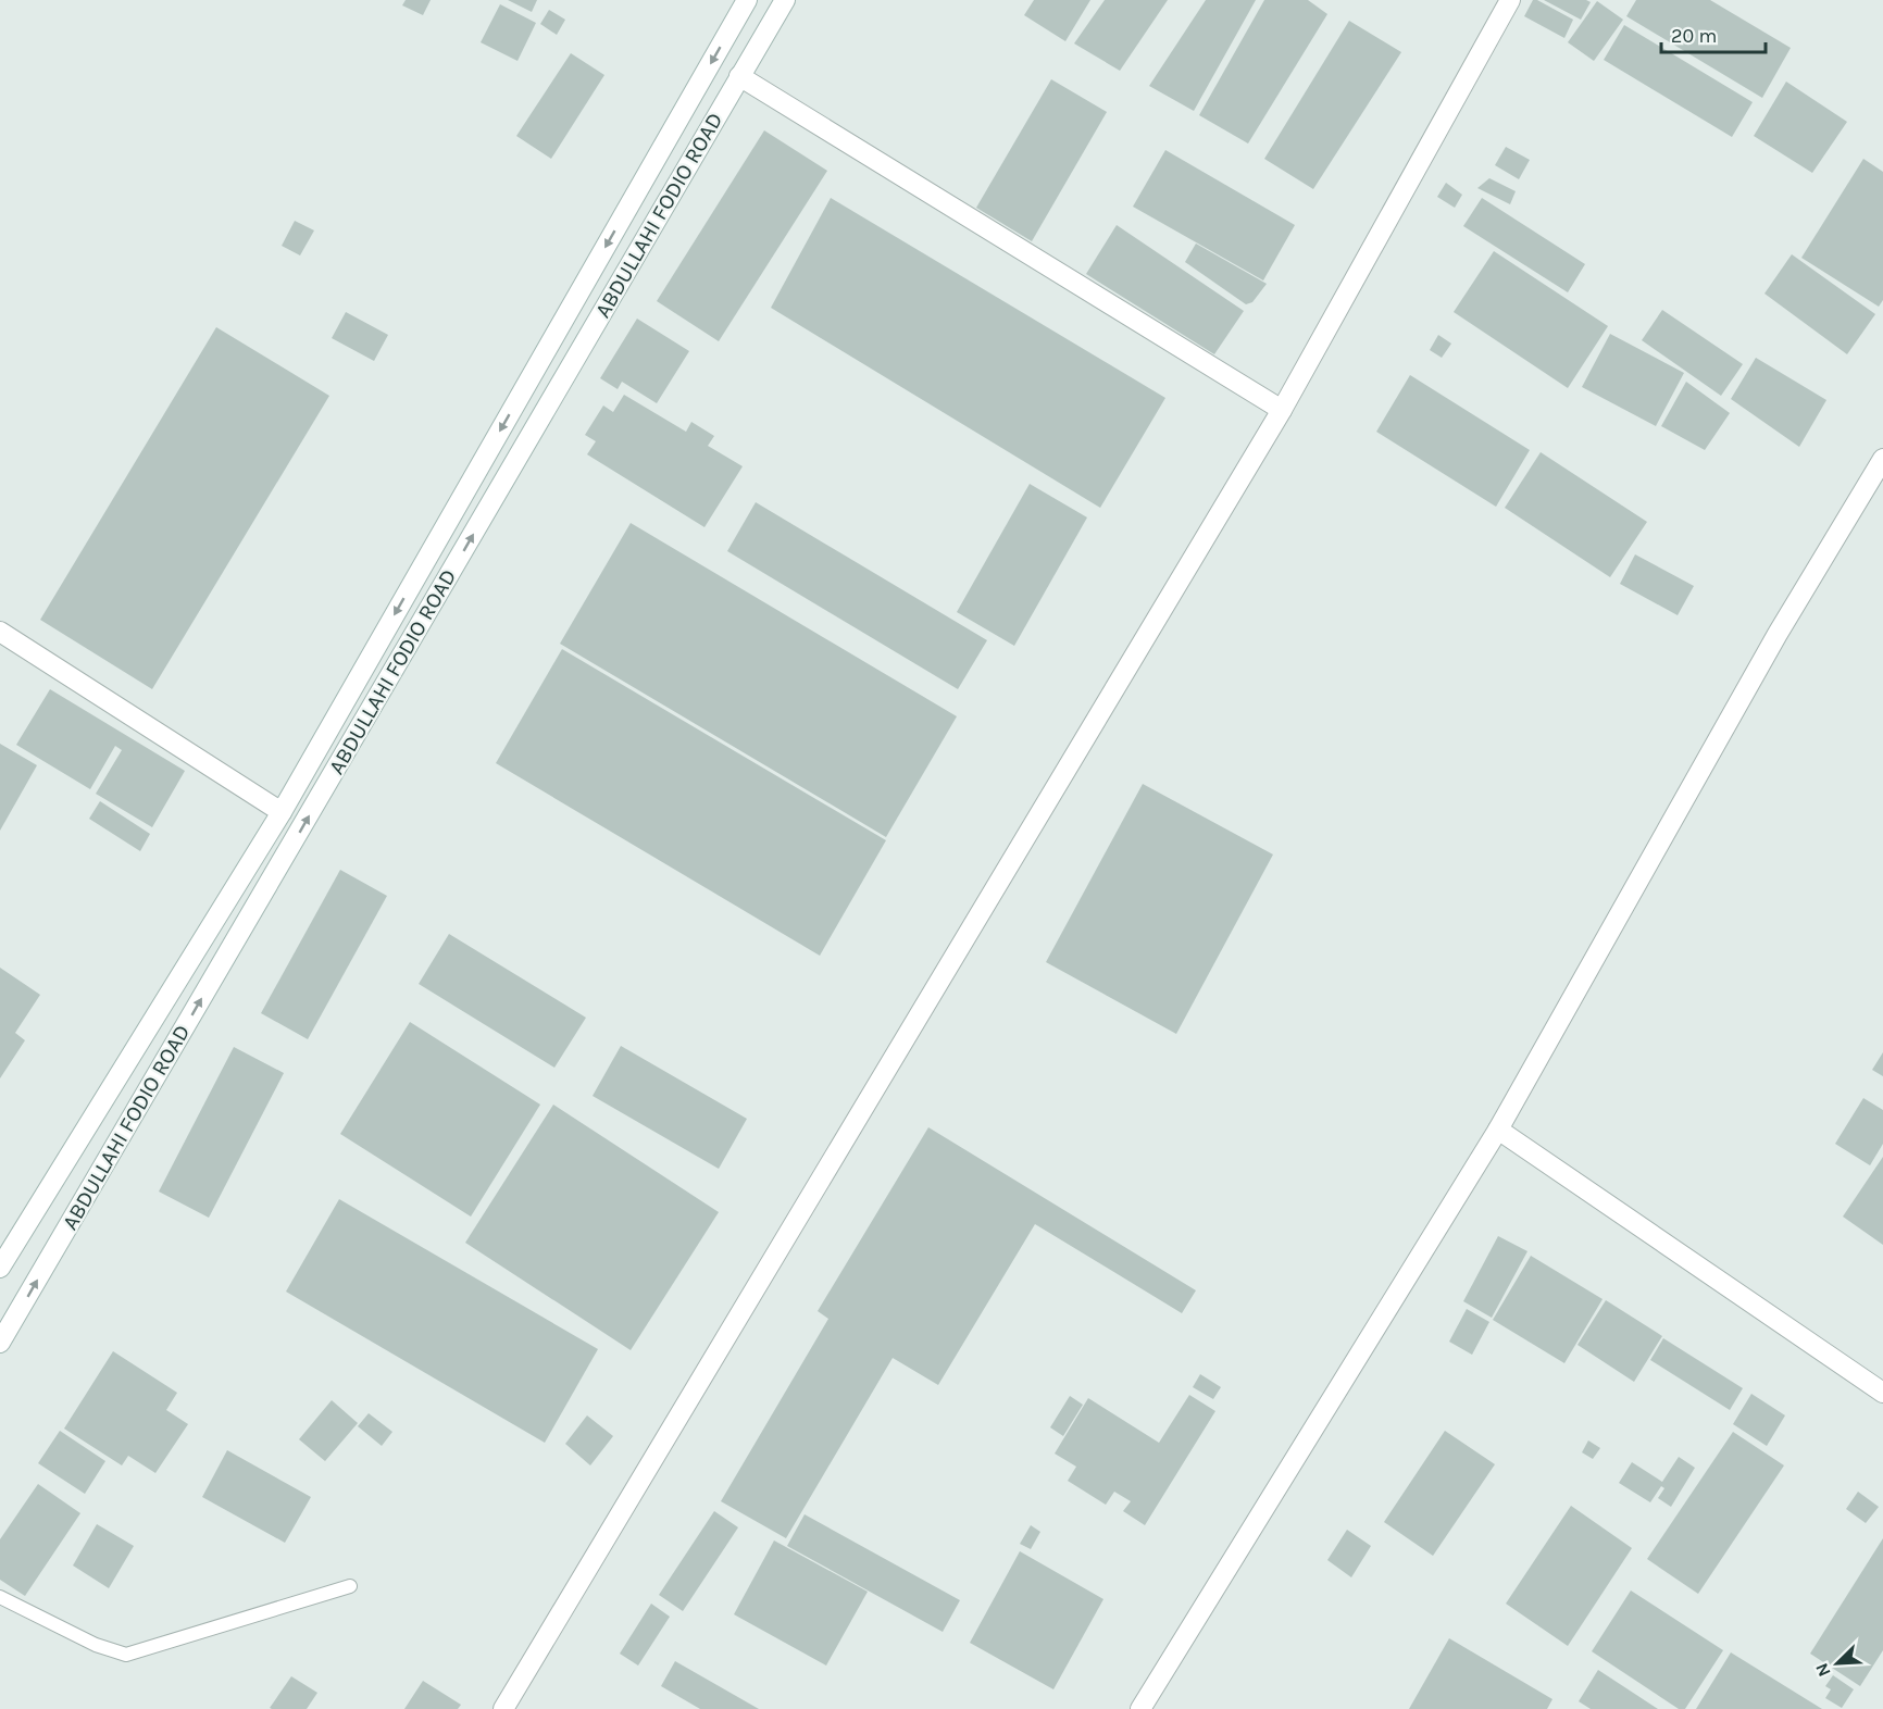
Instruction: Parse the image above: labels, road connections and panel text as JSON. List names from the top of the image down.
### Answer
{
  "streets": {
    "street": ["ABDULLAHI FODIO ROAD"]
  },
  "scale_bar": "20 m",
  "north": "bottom left"
}
